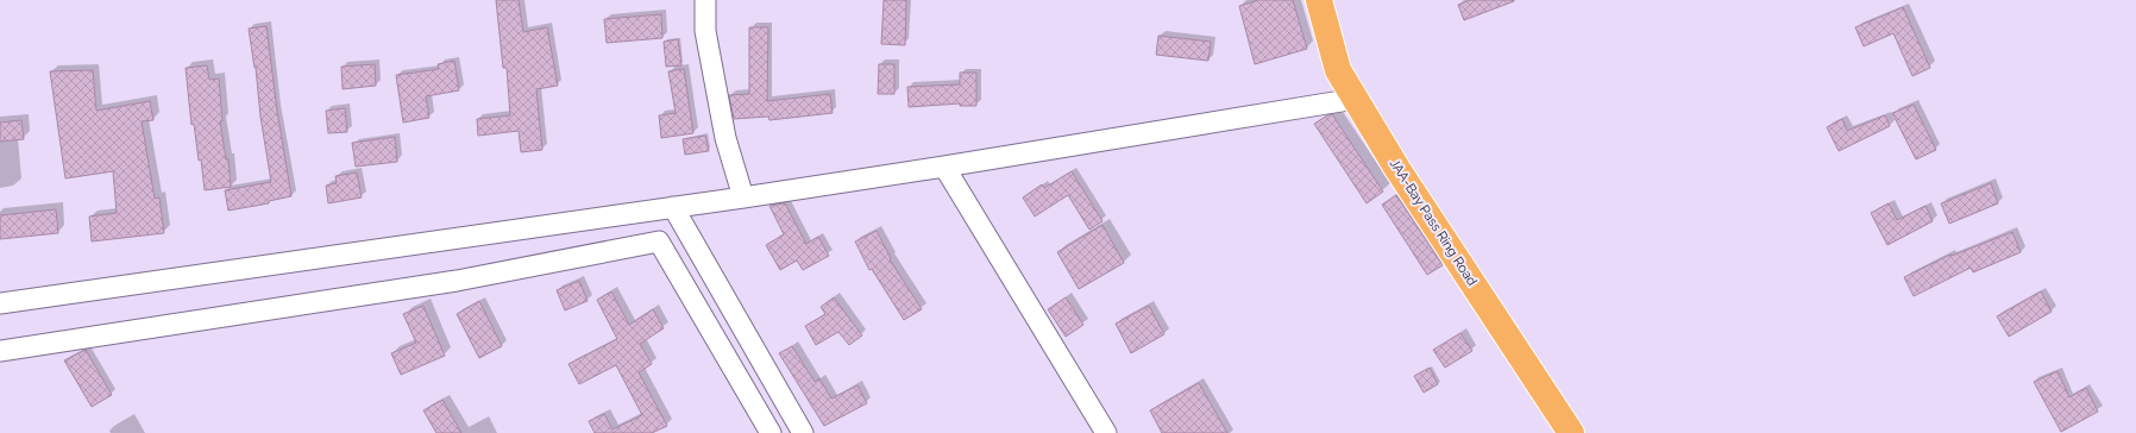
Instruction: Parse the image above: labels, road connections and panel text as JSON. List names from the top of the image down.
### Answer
{
  "streets": {
    "highway": ["JAA-Bay Pass Ring Road"]
  }
}
